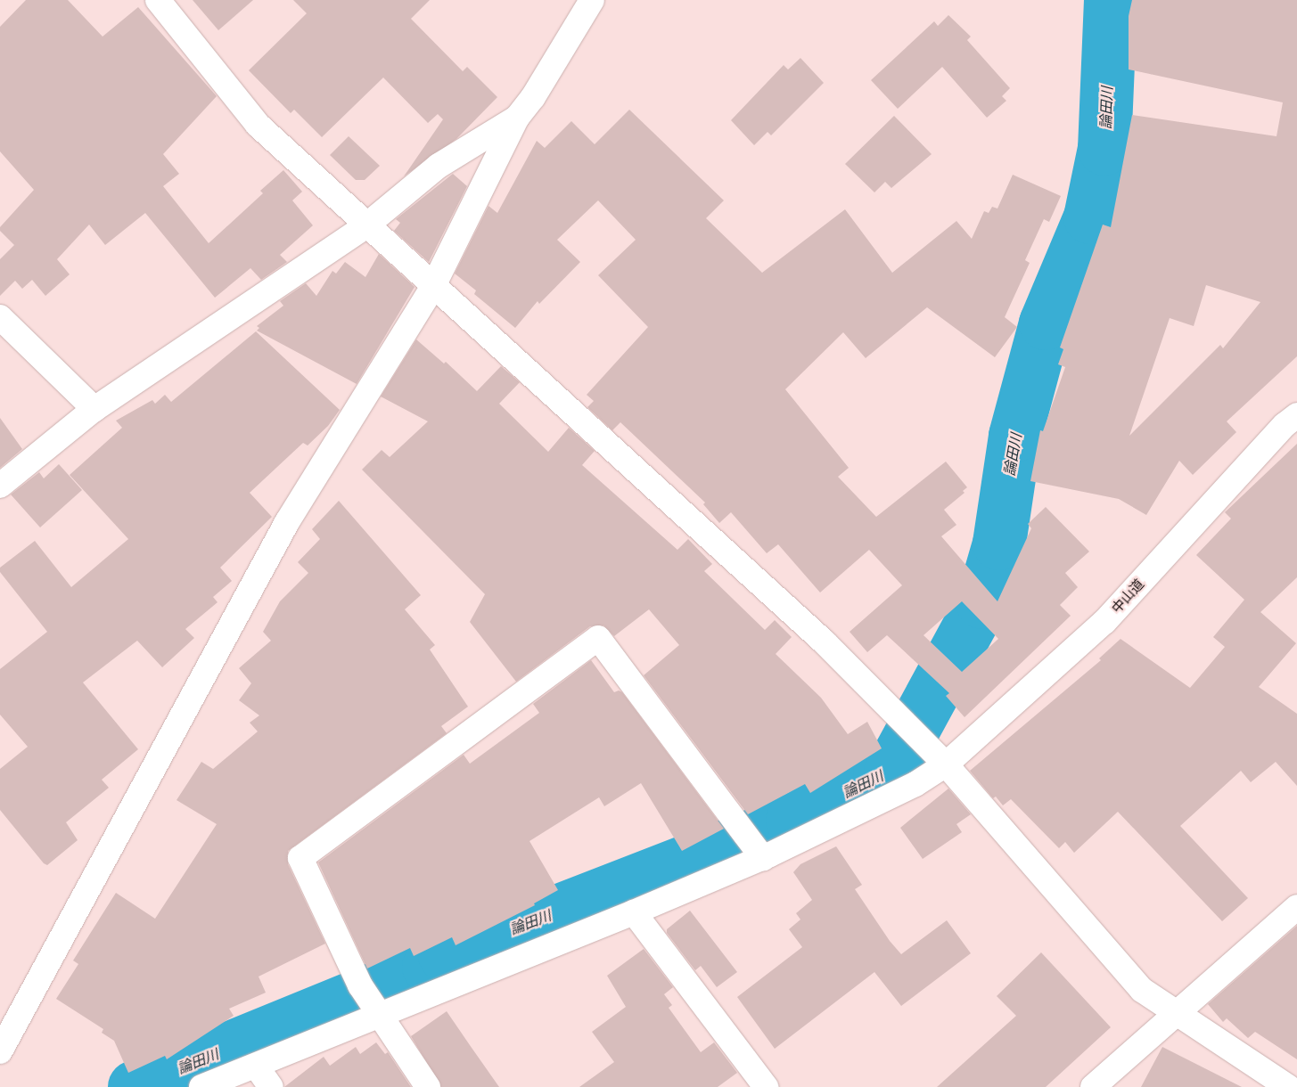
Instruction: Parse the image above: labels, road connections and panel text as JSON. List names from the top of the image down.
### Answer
{
  "streets": {
    "street": ["中山道"]
  },
  "water": ["論田川"]
}
